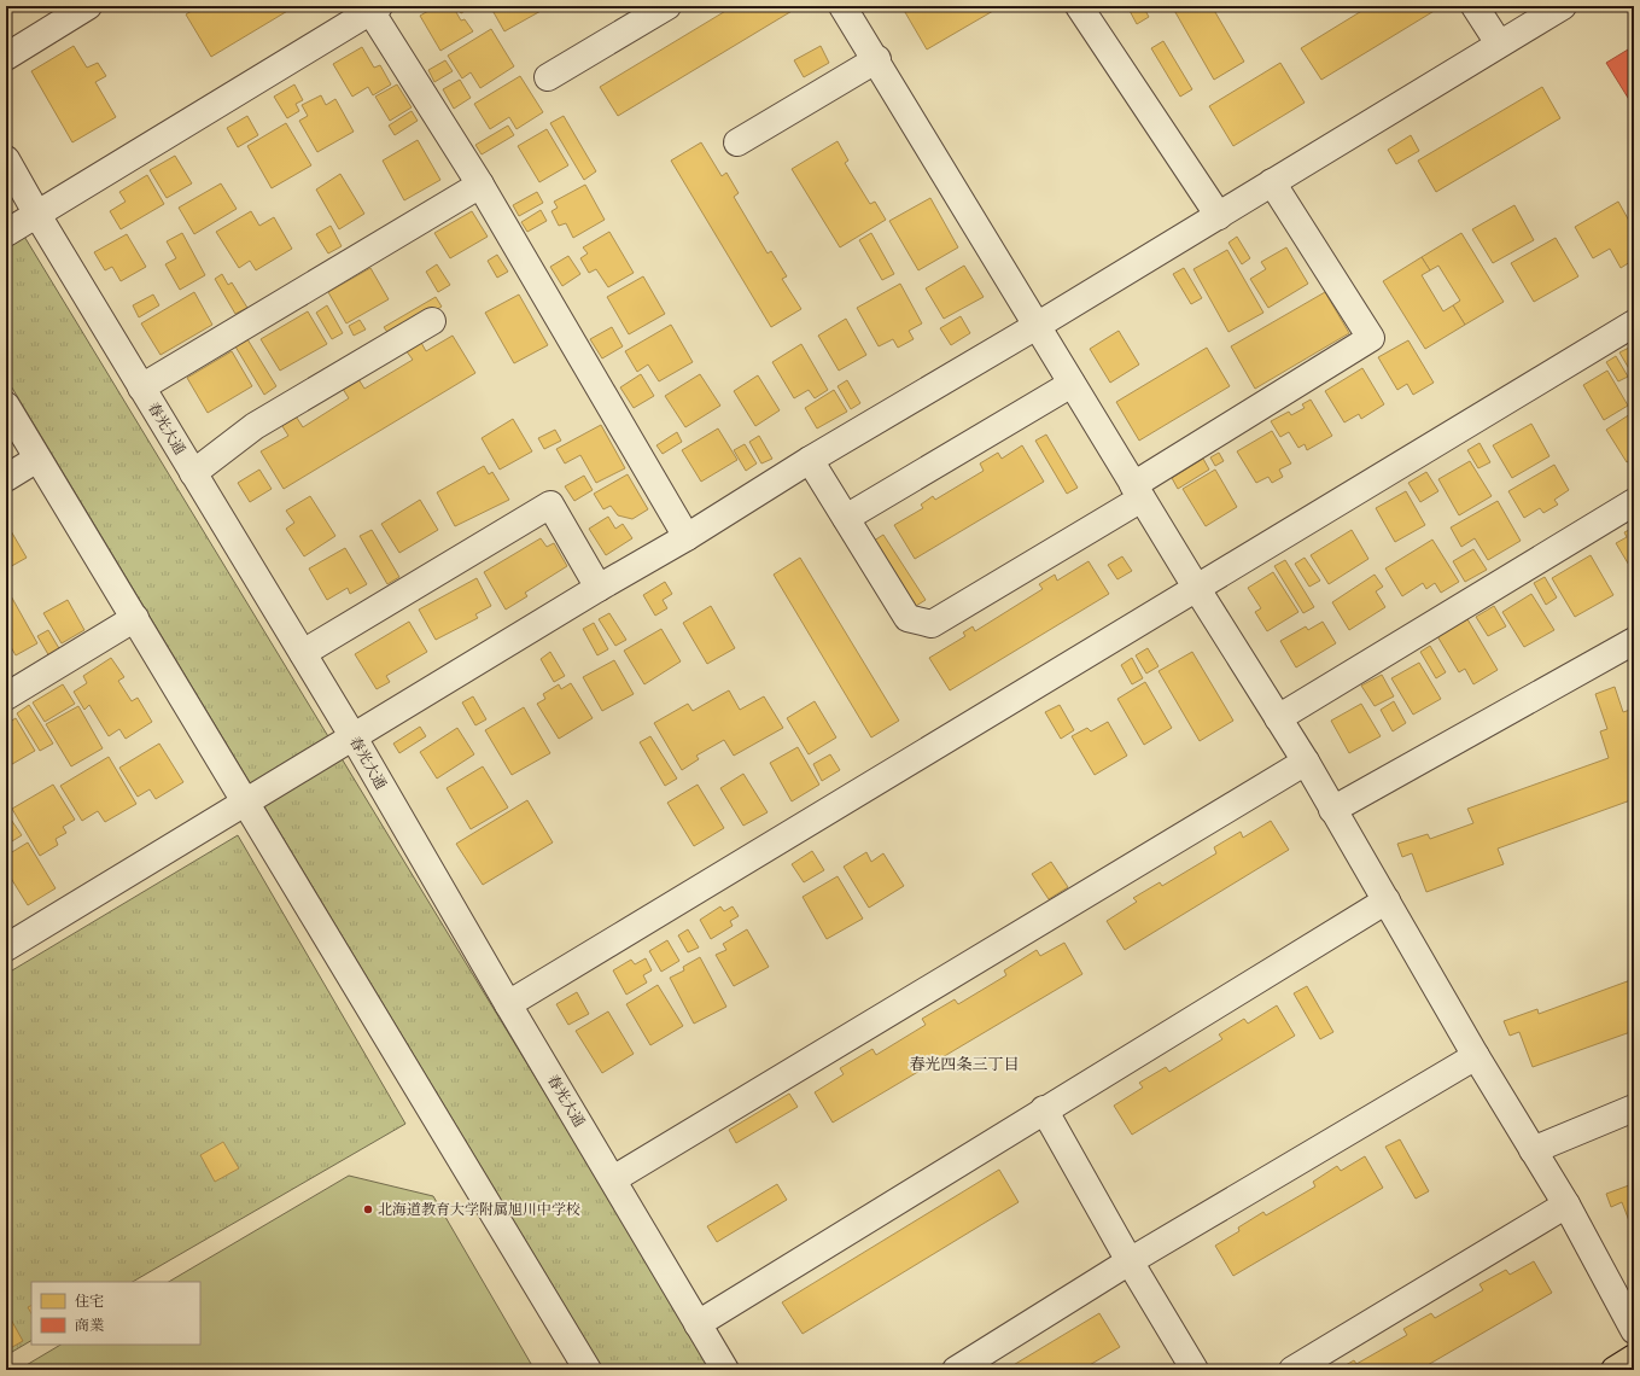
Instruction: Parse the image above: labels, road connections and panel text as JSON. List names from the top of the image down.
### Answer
{
  "streets": {
    "street": ["春光大通"]
  },
  "districts": ["春光四条三丁目"],
  "places": ["北海道教育大学附属旭川中学校"],
  "legend": ["住宅", "商業"]
}
